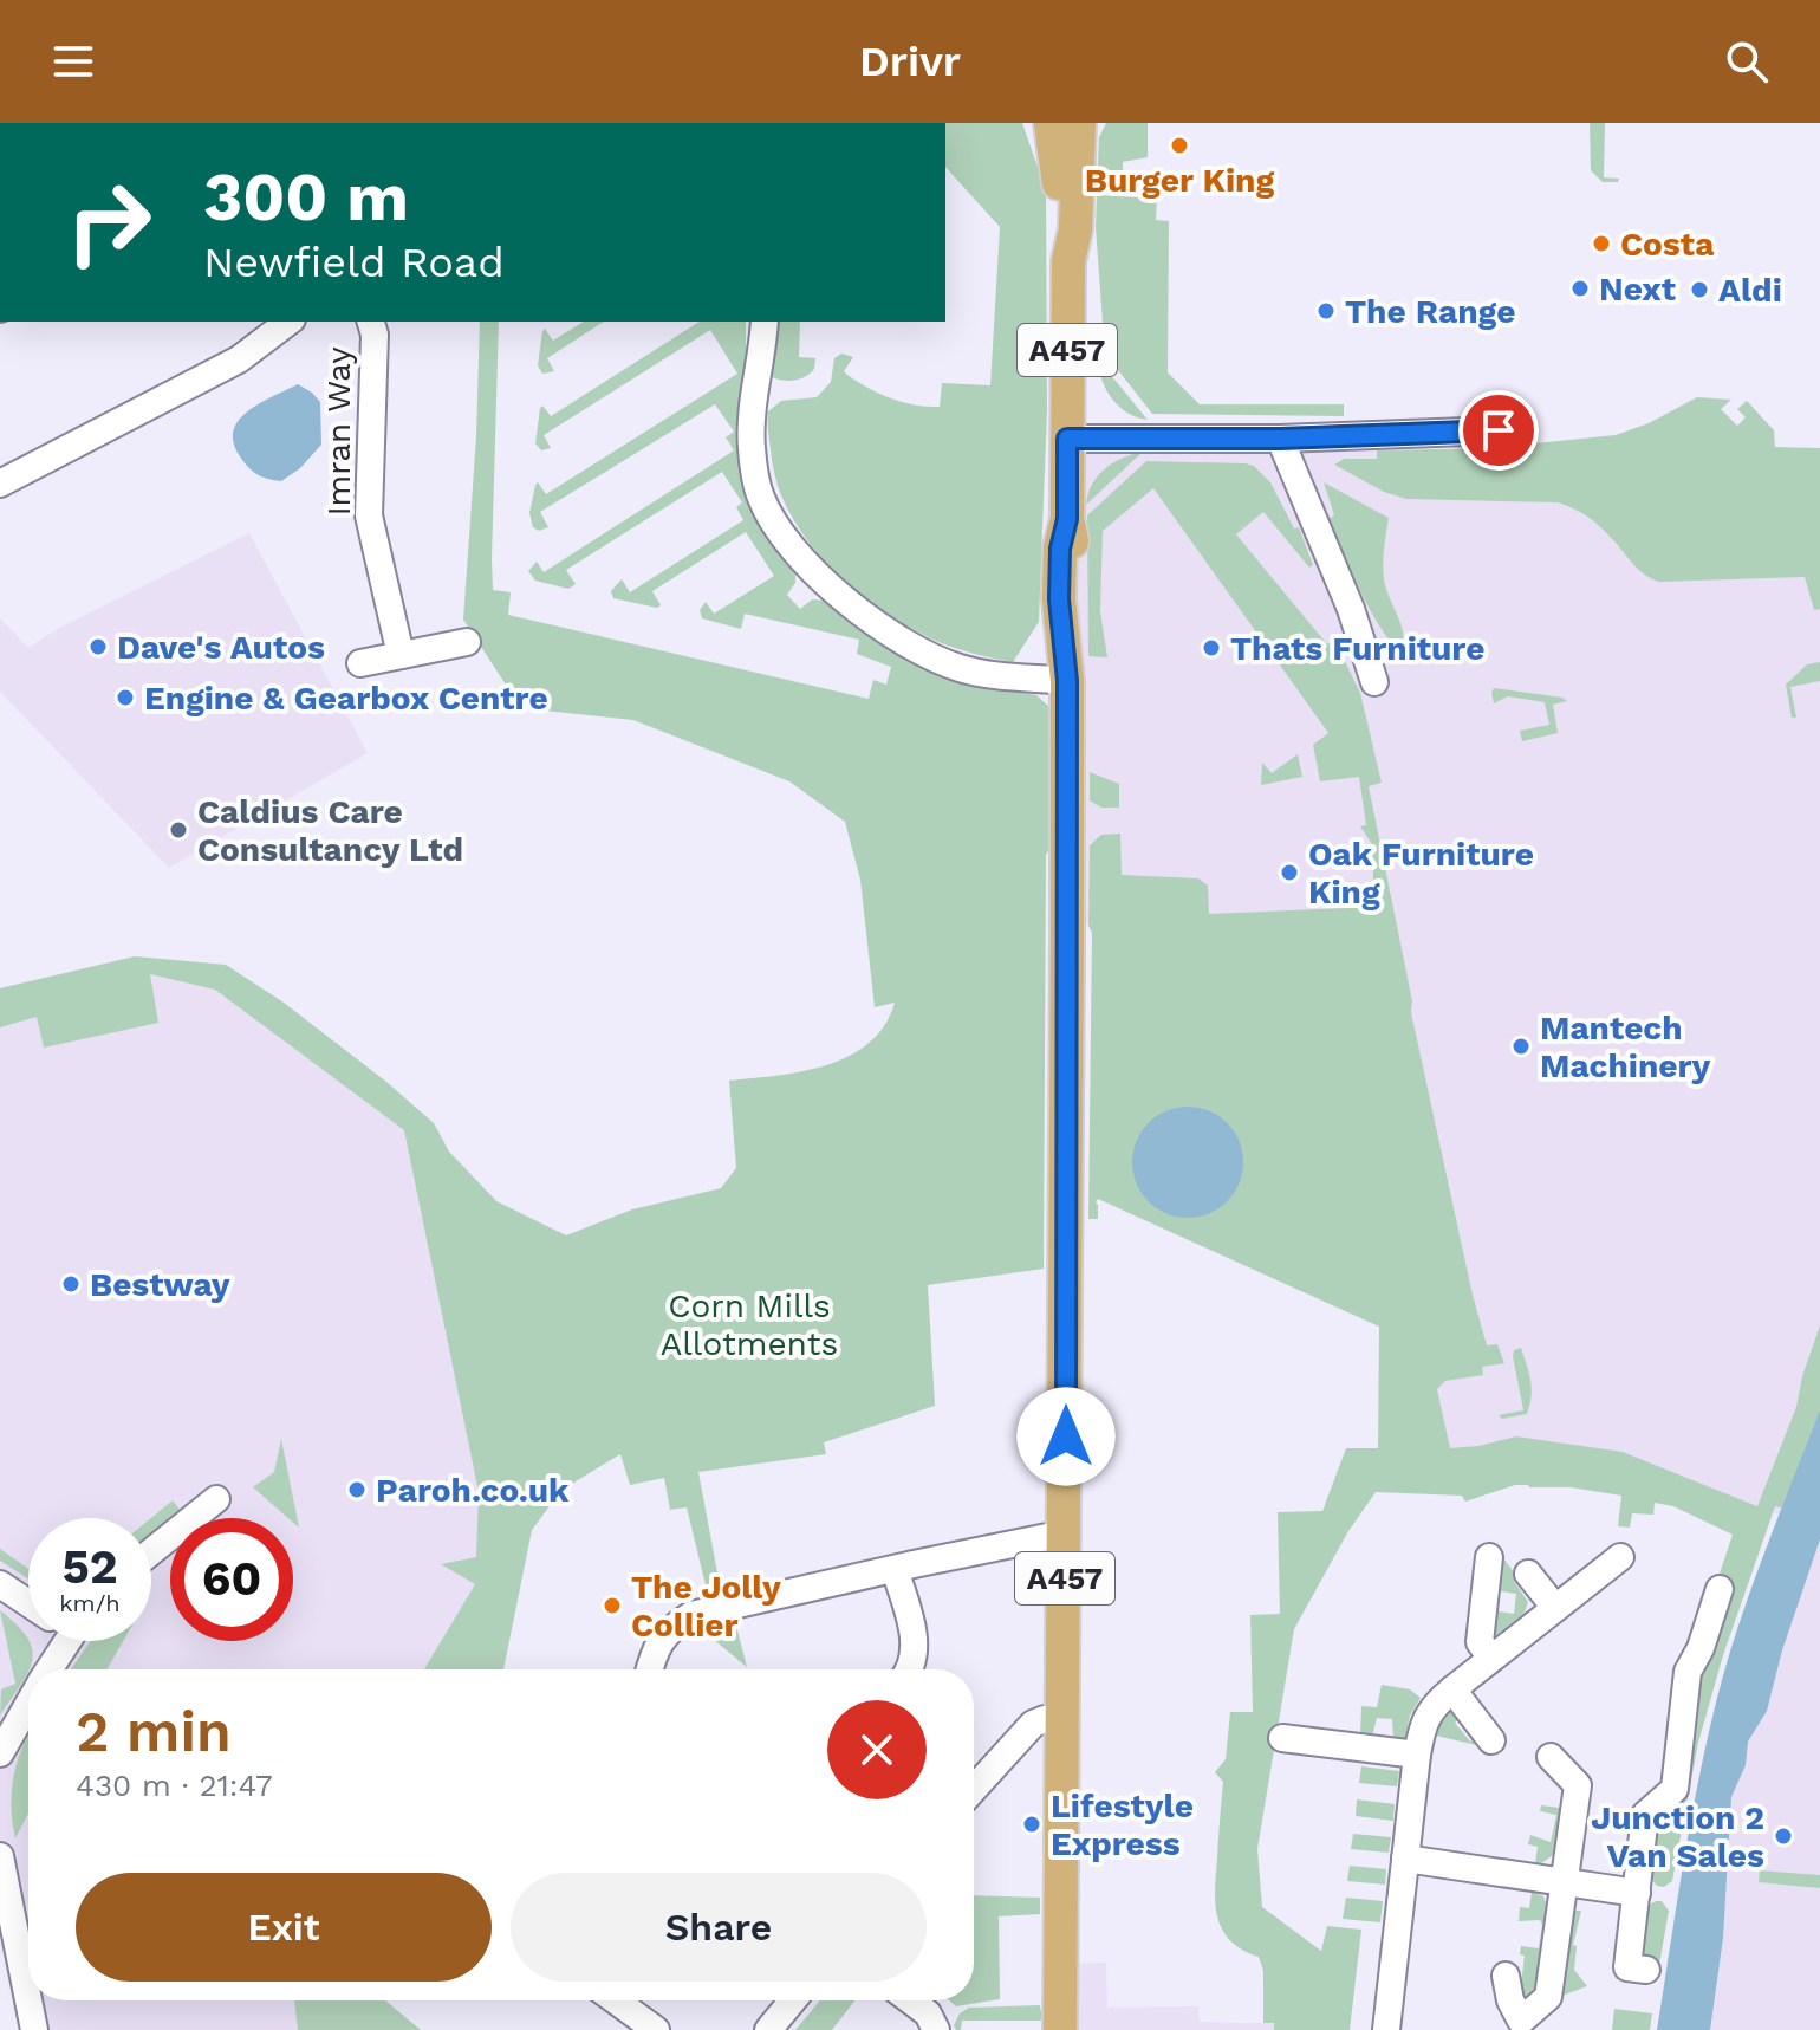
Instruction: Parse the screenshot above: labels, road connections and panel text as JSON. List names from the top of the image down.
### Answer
{
  "streets": {
    "main road": ["A457"],
    "street": ["Imran Way"]
  },
  "parks": ["Corn Mills Allotments"],
  "places": [
    "Burger King",
    "Costa",
    "Next",
    "Aldi",
    "The Range",
    "Dave's Autos",
    "Thats Furniture",
    "Engine & Gearbox Centre",
    "Caldius Care Consultancy Ltd",
    "Oak Furniture King",
    "Mantech Machinery",
    "Bestway",
    "Paroh.co.uk",
    "The Jolly Collier",
    "Lifestyle Express",
    "Junction 2 Van Sales"
  ],
  "page": {
    "header": "Drivr",
    "turn": ["300 m", "Newfield Road"],
    "speed": "52 km/h",
    "limit": "60",
    "heading": ["2 min", "430 m · 21:47"],
    "buttons": ["Exit", "Share"]
  }
}
